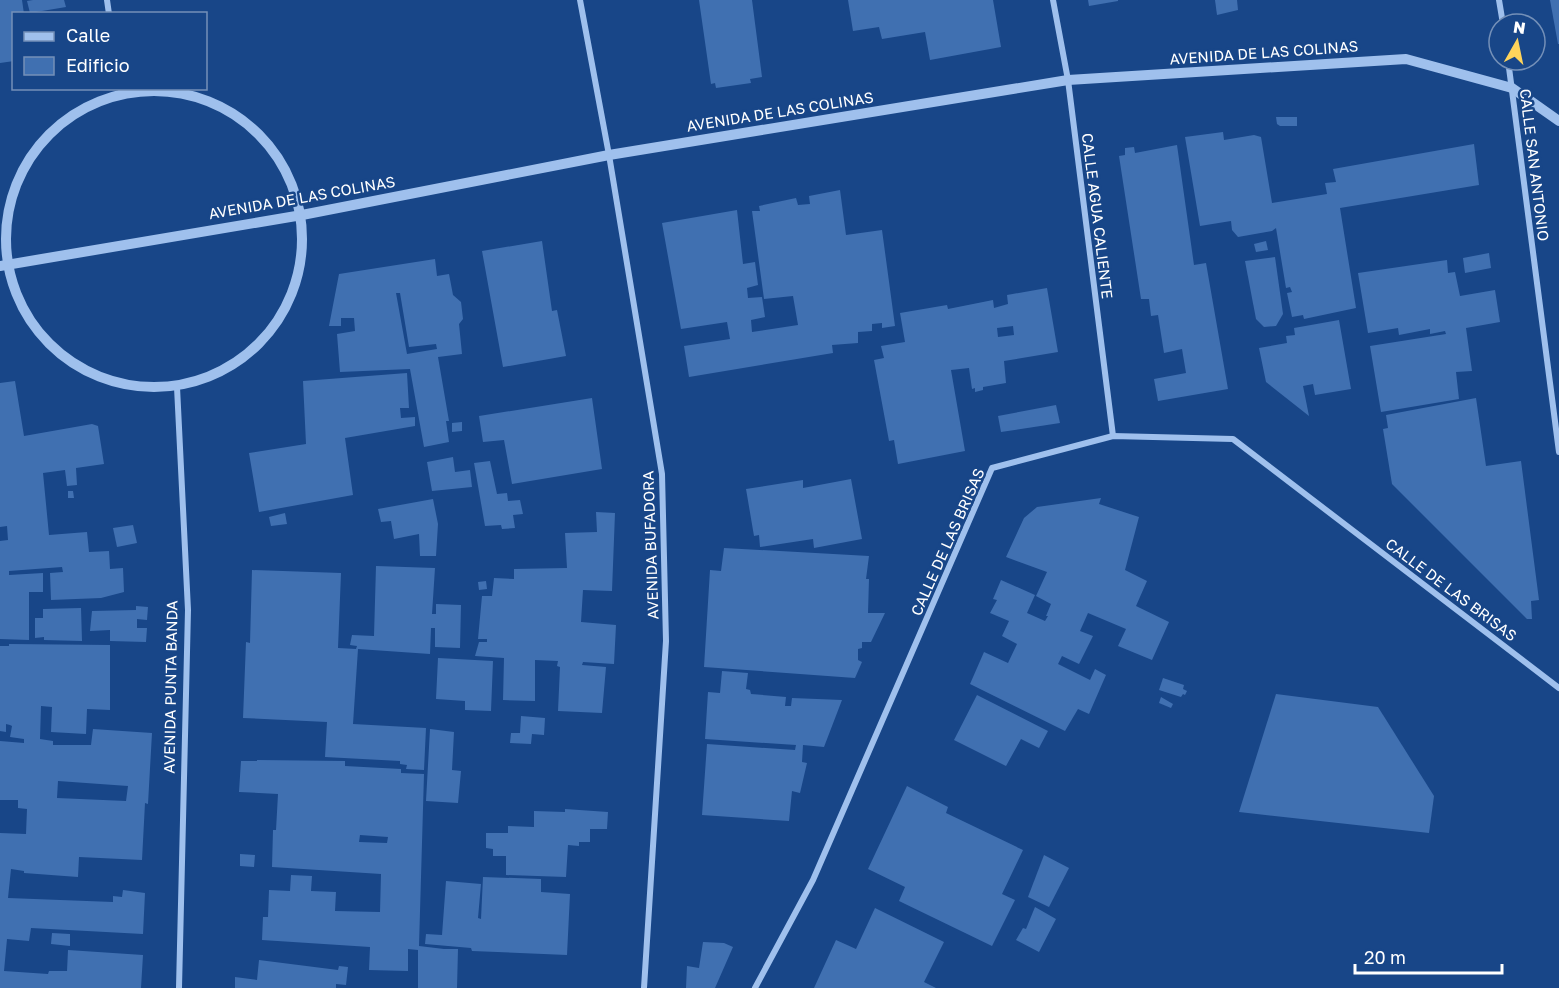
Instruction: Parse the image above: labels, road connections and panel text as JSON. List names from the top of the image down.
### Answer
{
  "streets": {
    "street": [
      "AVENIDA DE LAS COLINAS",
      "CALLE SAN ANTONIO",
      "CALLE AGUA CALIENTE",
      "CALLE DE LAS BRISAS",
      "AVENIDA BUFADORA",
      "AVENIDA PUNTA BANDA"
    ]
  },
  "crossings": [
    ["AVENIDA DE LAS COLINAS", "CALLE SAN ANTONIO"],
    ["AVENIDA DE LAS COLINAS", "CALLE AGUA CALIENTE"],
    ["AVENIDA DE LAS COLINAS", "AVENIDA BUFADORA"],
    ["CALLE AGUA CALIENTE", "CALLE DE LAS BRISAS"]
  ],
  "legend": ["Calle", "Edificio"],
  "scale_bar": "20 m",
  "north": "top"
}
